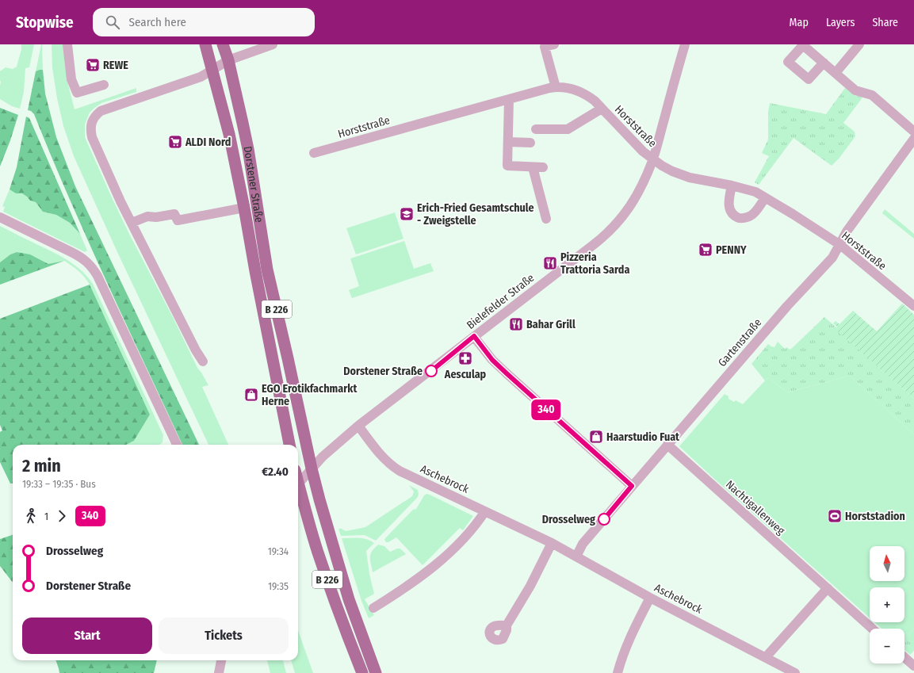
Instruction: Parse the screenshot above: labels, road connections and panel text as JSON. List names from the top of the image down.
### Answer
{
  "streets": {
    "main road": ["Dorstener Straße", "B 226"],
    "street": [
      "Horststraße",
      "Bielefelder Straße",
      "Gartenstraße",
      "Aschebrock",
      "Nachtigallenweg"
    ]
  },
  "crossings": [
    ["Horststraße", "Bielefelder Straße"],
    ["Horststraße", "Gartenstraße"],
    ["Dorstener Straße", "Bielefelder Straße"],
    ["Bielefelder Straße", "Aschebrock"],
    ["Gartenstraße", "Aschebrock"],
    ["Gartenstraße", "Nachtigallenweg"]
  ],
  "places": {
    "supermarket": ["REWE", "ALDI Nord", "PENNY"],
    "school or university": ["Erich-Fried Gesamtschule - Zweigstelle"],
    "restaurant": ["Pizzeria Trattoria Sarda", "Bahar Grill"],
    "pharmacy": ["Aesculap"],
    "other": ["Dorstener Straße", "Drosselweg"],
    "shop": ["EGO Erotikfachmarkt Herne", "Haarstudio Fuat"],
    "sports": ["Horststadion"]
  },
  "lines": ["bus line 340"],
  "north": "top",
  "page": {
    "header": "Stopwise",
    "search": "Search here",
    "nav": ["Map", "Layers", "Share"],
    "on_map": "340",
    "heading": ["2 min", "19:33 – 19:35 · Bus", "€2.40"],
    "legs": ["1", "340"],
    "list": [
      {
        "name": "Drosselweg",
        "value": "19:34"
      },
      {
        "name": "Dorstener Straße",
        "value": "19:35"
      }
    ],
    "map_buttons": ["+", "−"],
    "buttons": ["Start", "Tickets"]
  }
}
